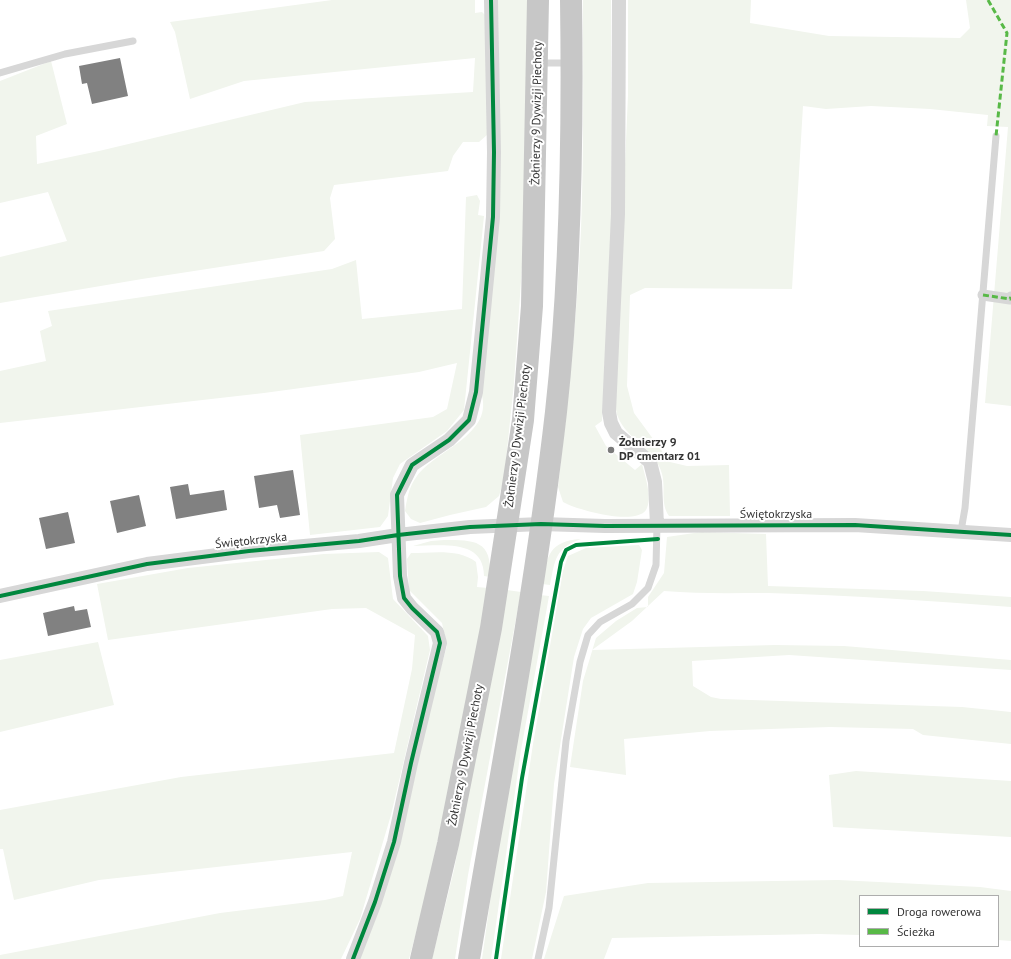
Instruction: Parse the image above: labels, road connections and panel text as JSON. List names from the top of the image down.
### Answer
{
  "streets": {
    "highway": ["Żołnierzy 9 Dywizji Piechoty"],
    "street": ["Świętokrzyska"]
  },
  "crossings": [
    ["Żołnierzy 9 Dywizji Piechoty", "Świętokrzyska"]
  ],
  "places": ["Żołnierzy 9 DP cmentarz 01"],
  "legend": ["Droga rowerowa", "Ścieżka"]
}
